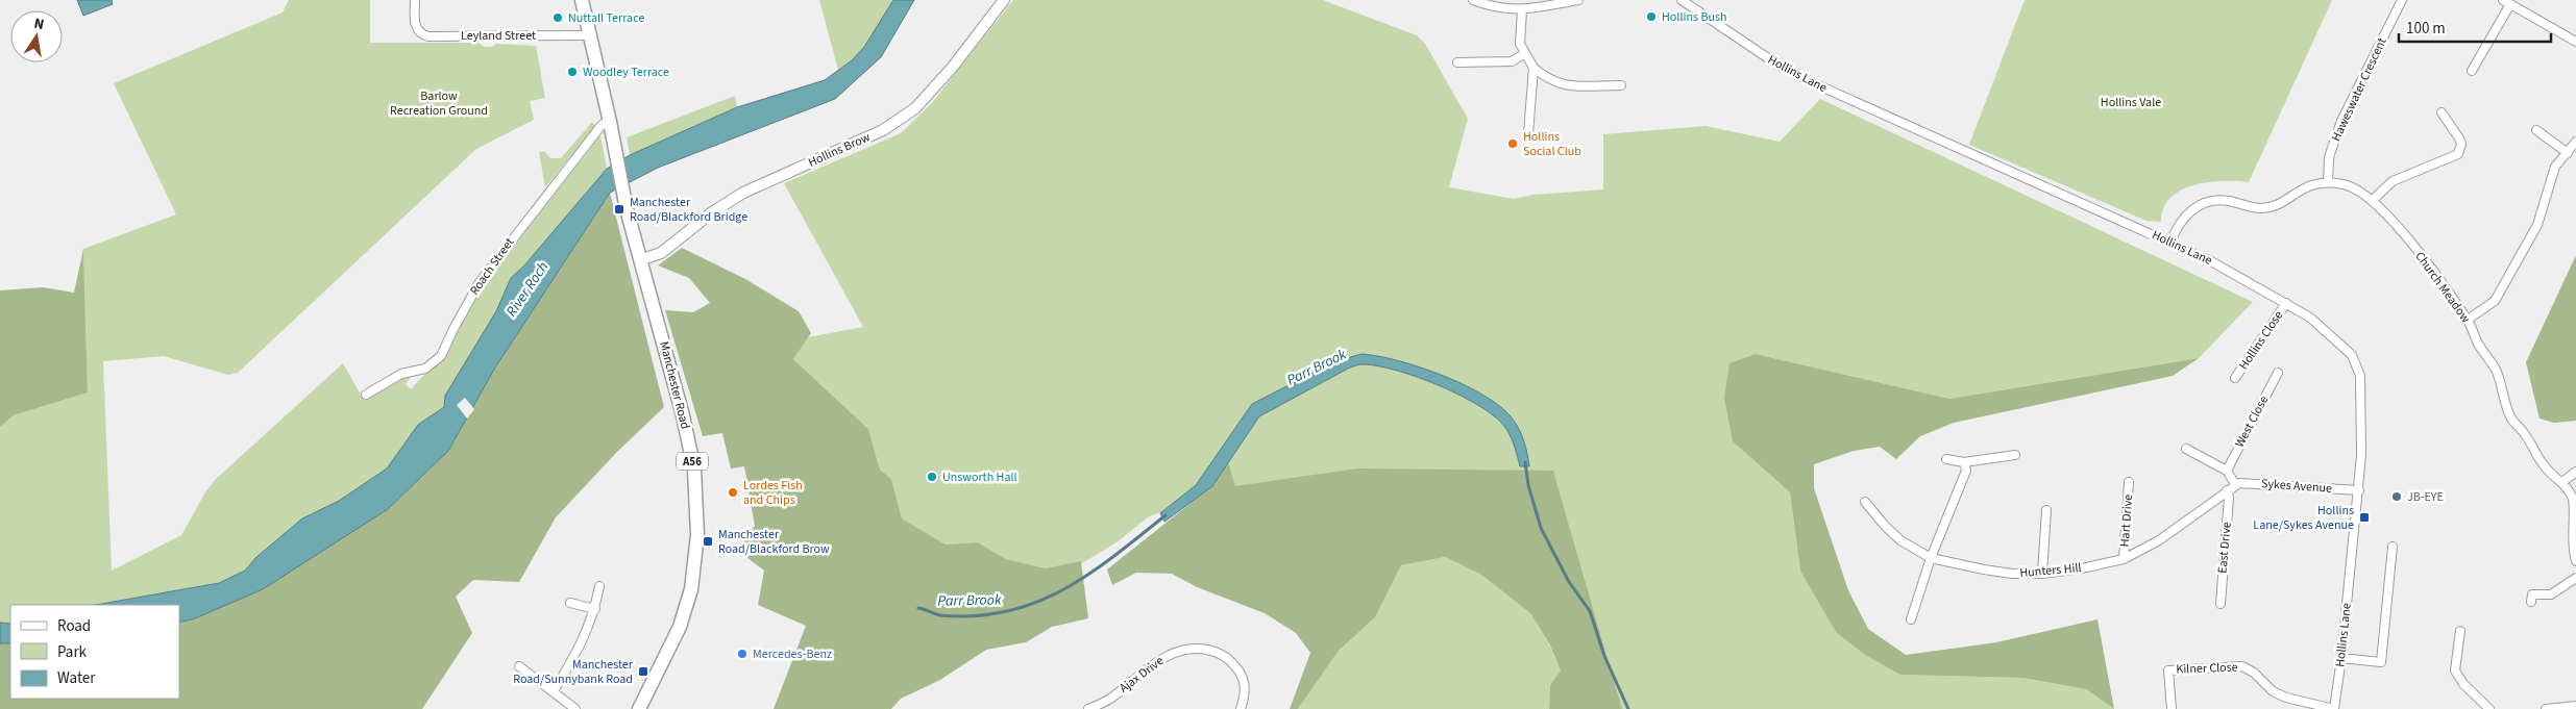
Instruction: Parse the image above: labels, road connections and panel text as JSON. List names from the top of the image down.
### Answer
{
  "streets": {
    "highway": ["Manchester Road", "A56"],
    "street": [
      "Leyland Street",
      "Hollins Lane",
      "Haweswater Crescent",
      "Hollins Brow",
      "Roach Street",
      "Church Meadow",
      "Hollins Close",
      "West Close",
      "Sykes Avenue",
      "Hart Drive",
      "East Drive",
      "Hunters Hill",
      "Kilner Close",
      "Ajax Drive"
    ]
  },
  "crossings": [
    ["Leyland Street", "A56"],
    ["Hollins Lane", "Church Meadow"],
    ["Hollins Lane", "Hollins Close"],
    ["Hollins Lane", "Sykes Avenue"],
    ["Hollins Lane", "Kilner Close"],
    ["Haweswater Crescent", "Church Meadow"],
    ["Hollins Brow", "Manchester Road"],
    ["Roach Street", "Manchester Road"],
    ["Roach Street", "A56"],
    ["Manchester Road", "A56"],
    ["Sykes Avenue", "Hunters Hill"],
    ["Hart Drive", "Hunters Hill"],
    ["East Drive", "Hunters Hill"]
  ],
  "water": ["River Roch", "Parr Brook"],
  "parks": ["Barlow Recreation Ground", "Hollins Vale"],
  "places": {
    "other": [
      "Hollins Bush",
      "Nuttall Terrace",
      "Woodley Terrace",
      "Hollins Social Club",
      "Unsworth Hall",
      "Lordes Fish and Chips",
      "JB-EYE",
      "Mercedes-Benz"
    ],
    "transit": [
      "Manchester Road/Blackford Bridge",
      "Hollins Lane/Sykes Avenue",
      "Manchester Road/Blackford Brow",
      "Manchester Road/Sunnybank Road"
    ]
  },
  "legend": ["Road", "Park", "Water"],
  "scale_bar": "100 m",
  "north": "top"
}
